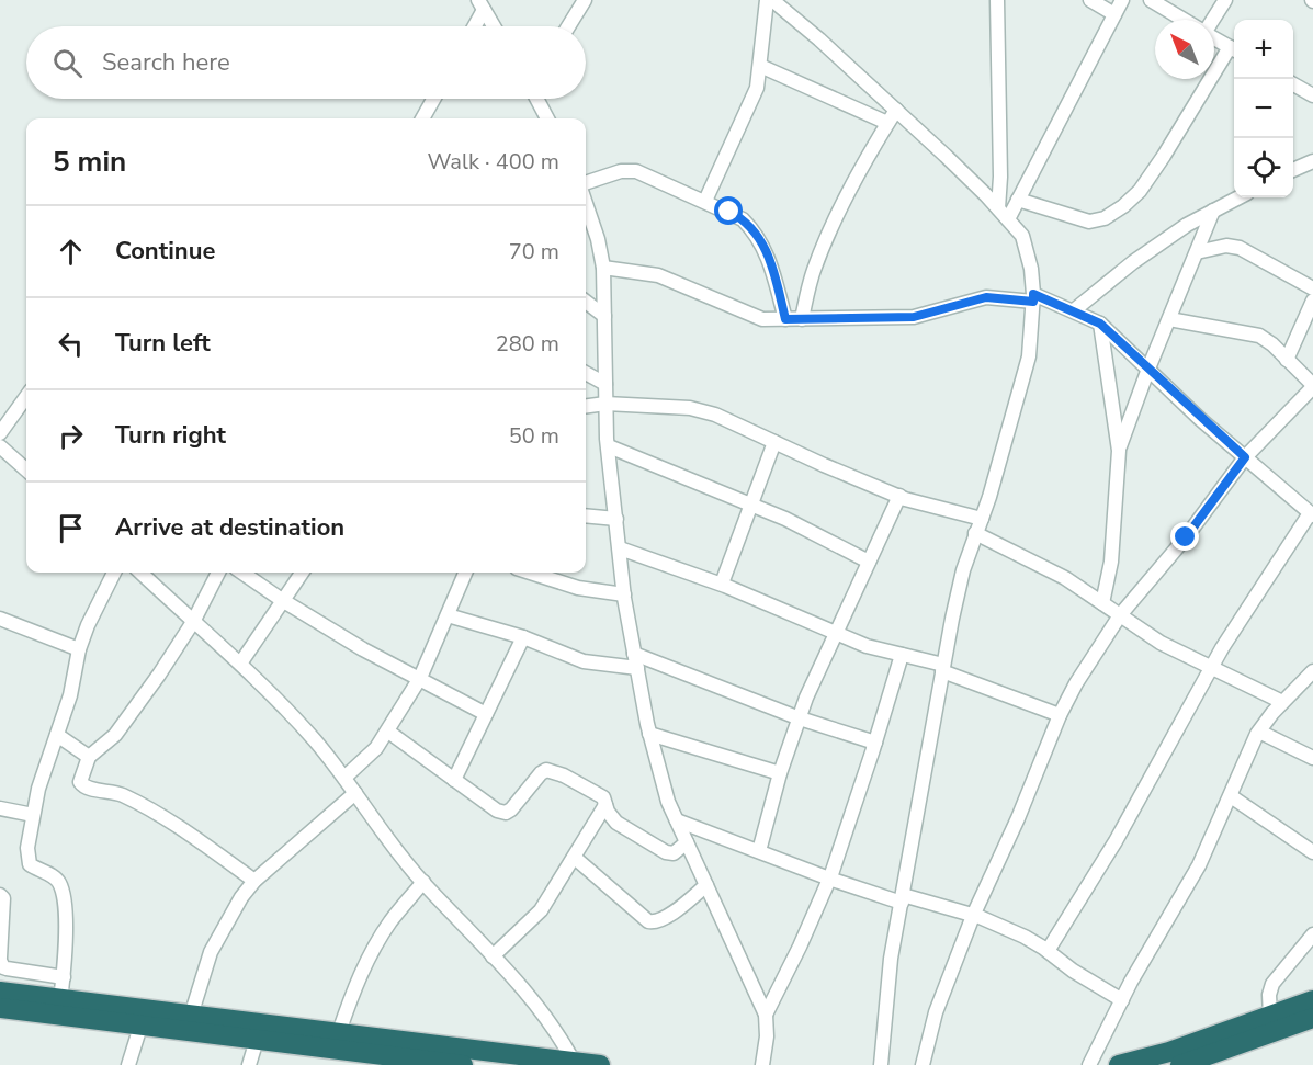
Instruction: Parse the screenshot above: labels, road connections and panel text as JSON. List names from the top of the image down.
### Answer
{
  "north": "top left",
  "page": {
    "map_buttons": ["+", "−"],
    "search": "Search here",
    "heading": ["5 min", "Walk · 400 m"],
    "list": [
      ["Continue", "70 m"],
      ["Turn left", "280 m"],
      ["Turn right", "50 m"],
      "Arrive at destination"
    ]
  }
}
